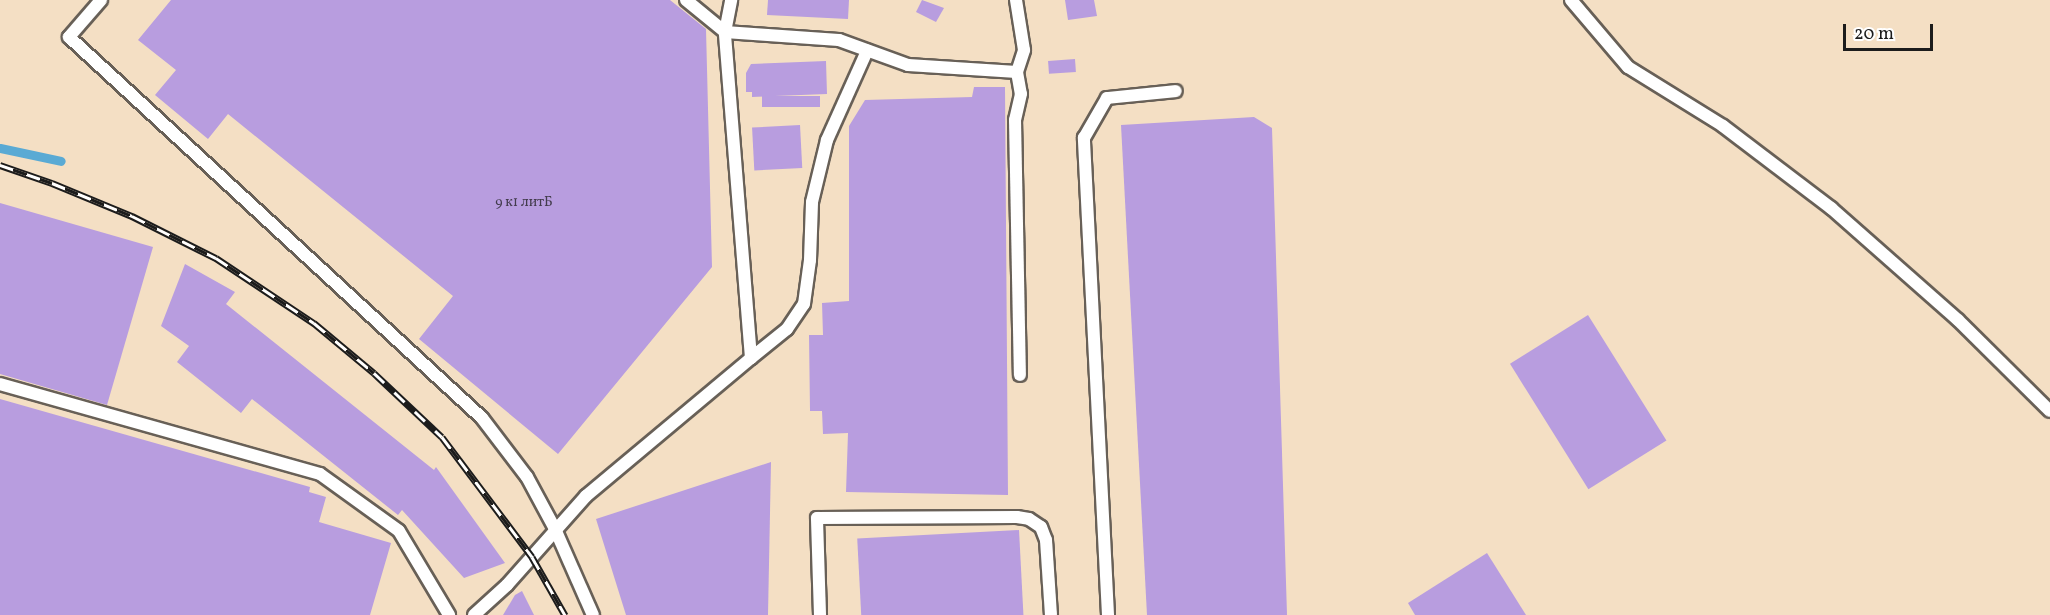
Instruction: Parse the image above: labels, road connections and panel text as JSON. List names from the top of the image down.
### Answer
{
  "house_numbers": ["9 к1 литБ"],
  "scale_bar": "20 m"
}
